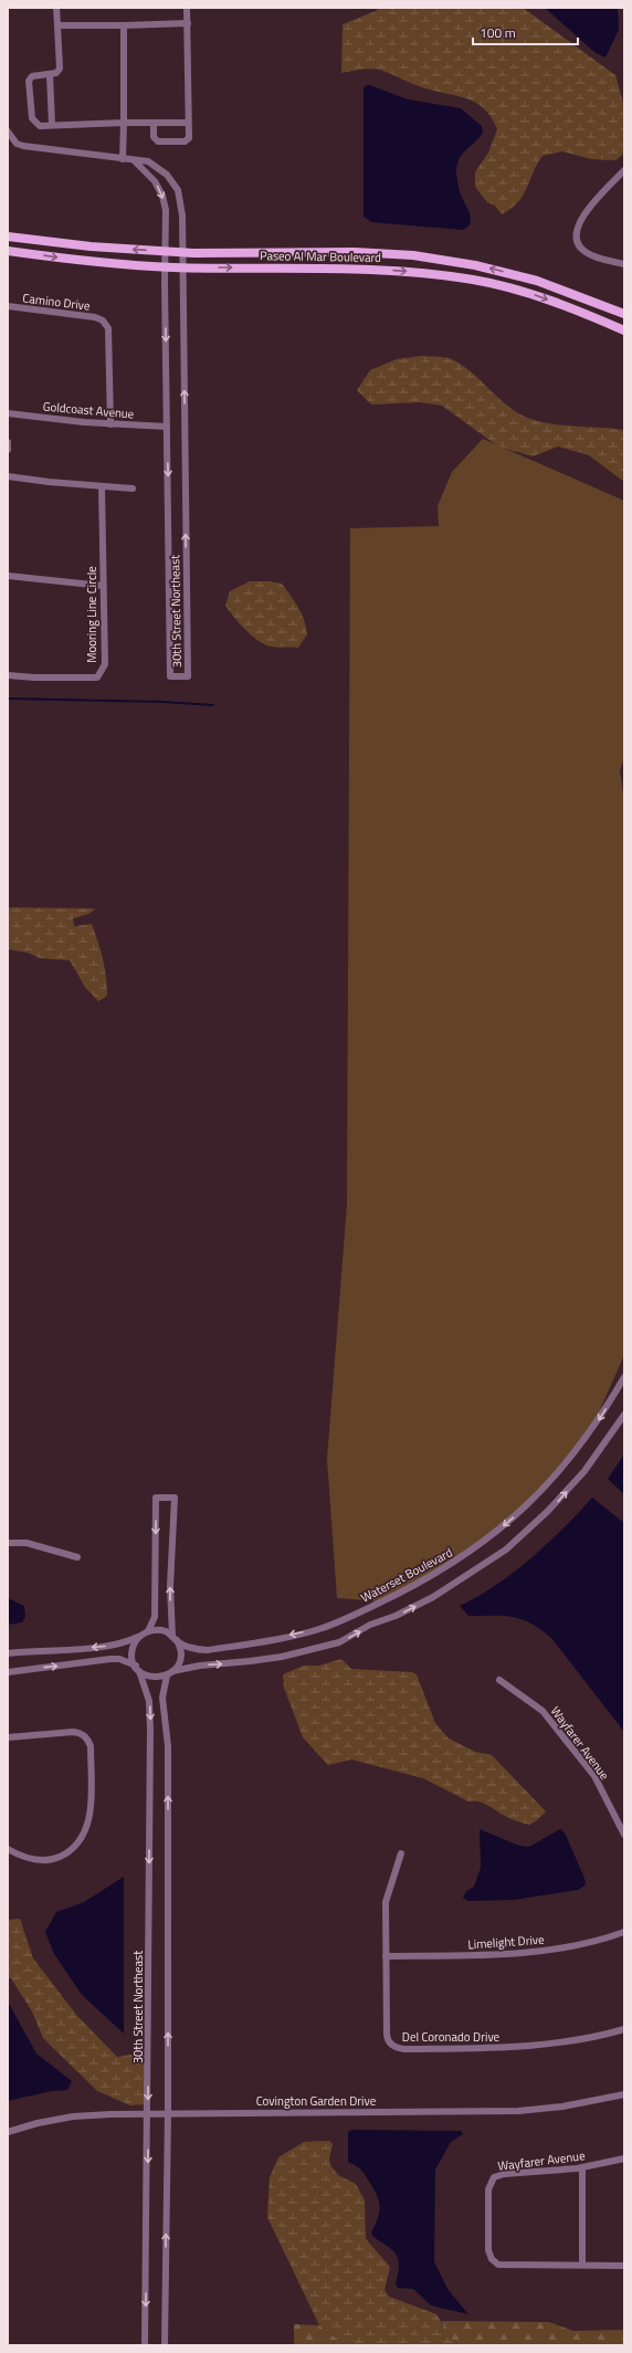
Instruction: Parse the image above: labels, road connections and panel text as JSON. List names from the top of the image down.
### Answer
{
  "streets": {
    "main road": ["Paseo Al Mar Boulevard"],
    "street": [
      "Camino Drive",
      "Goldcoast Avenue",
      "30th Street Northeast",
      "Mooring Line Circle",
      "Waterset Boulevard",
      "Wayfarer Avenue",
      "Limelight Drive",
      "Del Coronado Drive",
      "Covington Garden Drive"
    ]
  },
  "crossings": [
    ["Paseo Al Mar Boulevard", "30th Street Northeast"],
    ["Camino Drive", "Goldcoast Avenue"],
    ["Goldcoast Avenue", "30th Street Northeast"],
    ["30th Street Northeast", "Waterset Boulevard"],
    ["30th Street Northeast", "Covington Garden Drive"],
    ["Limelight Drive", "Del Coronado Drive"]
  ],
  "scale_bar": "100 m"
}
